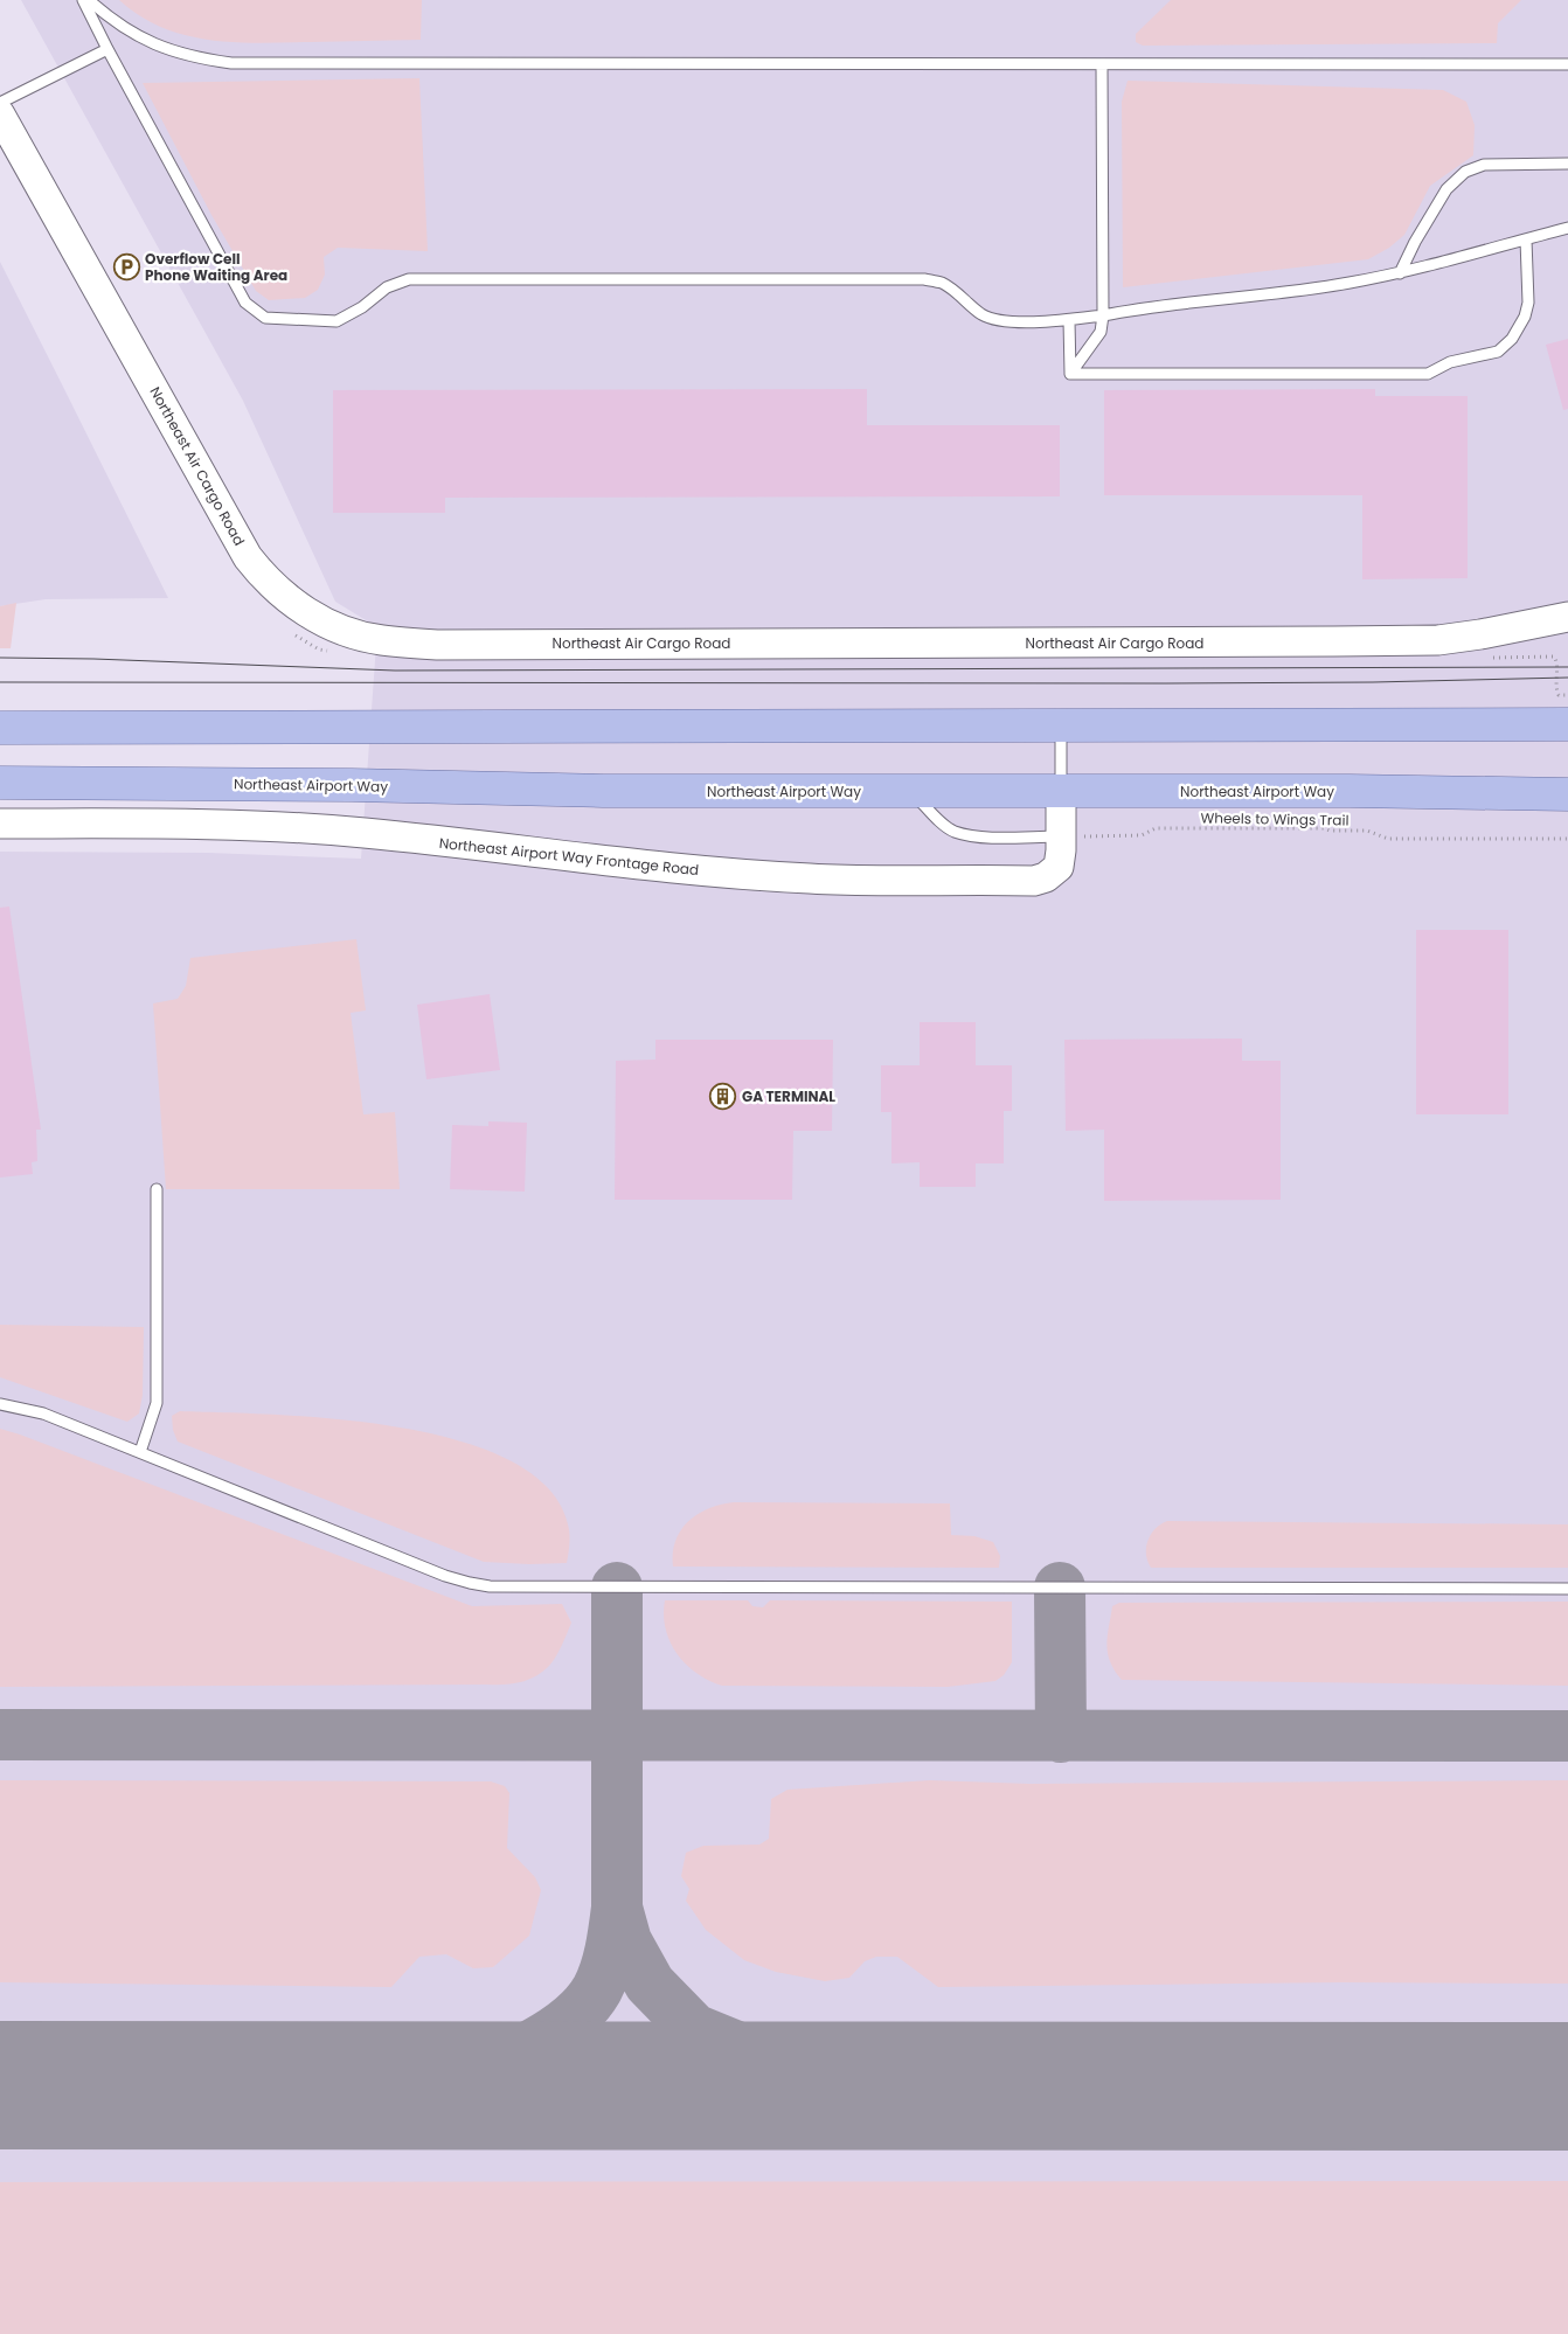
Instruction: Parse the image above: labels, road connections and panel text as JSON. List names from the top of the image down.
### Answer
{
  "streets": {
    "main road": ["Northeast Airport Way"],
    "street": ["Northeast Air Cargo Road", "Northeast Airport Way Frontage Road"],
    "path": ["Wheels to Wings Trail"]
  },
  "crossings": [
    ["Northeast Airport Way", "Northeast Airport Way Frontage Road"],
    ["Wheels to Wings Trail", "Northeast Airport Way Frontage Road"]
  ],
  "places": {
    "parking": ["Overflow Cell Phone Waiting Area"],
    "building": ["GA TERMINAL"]
  }
}
